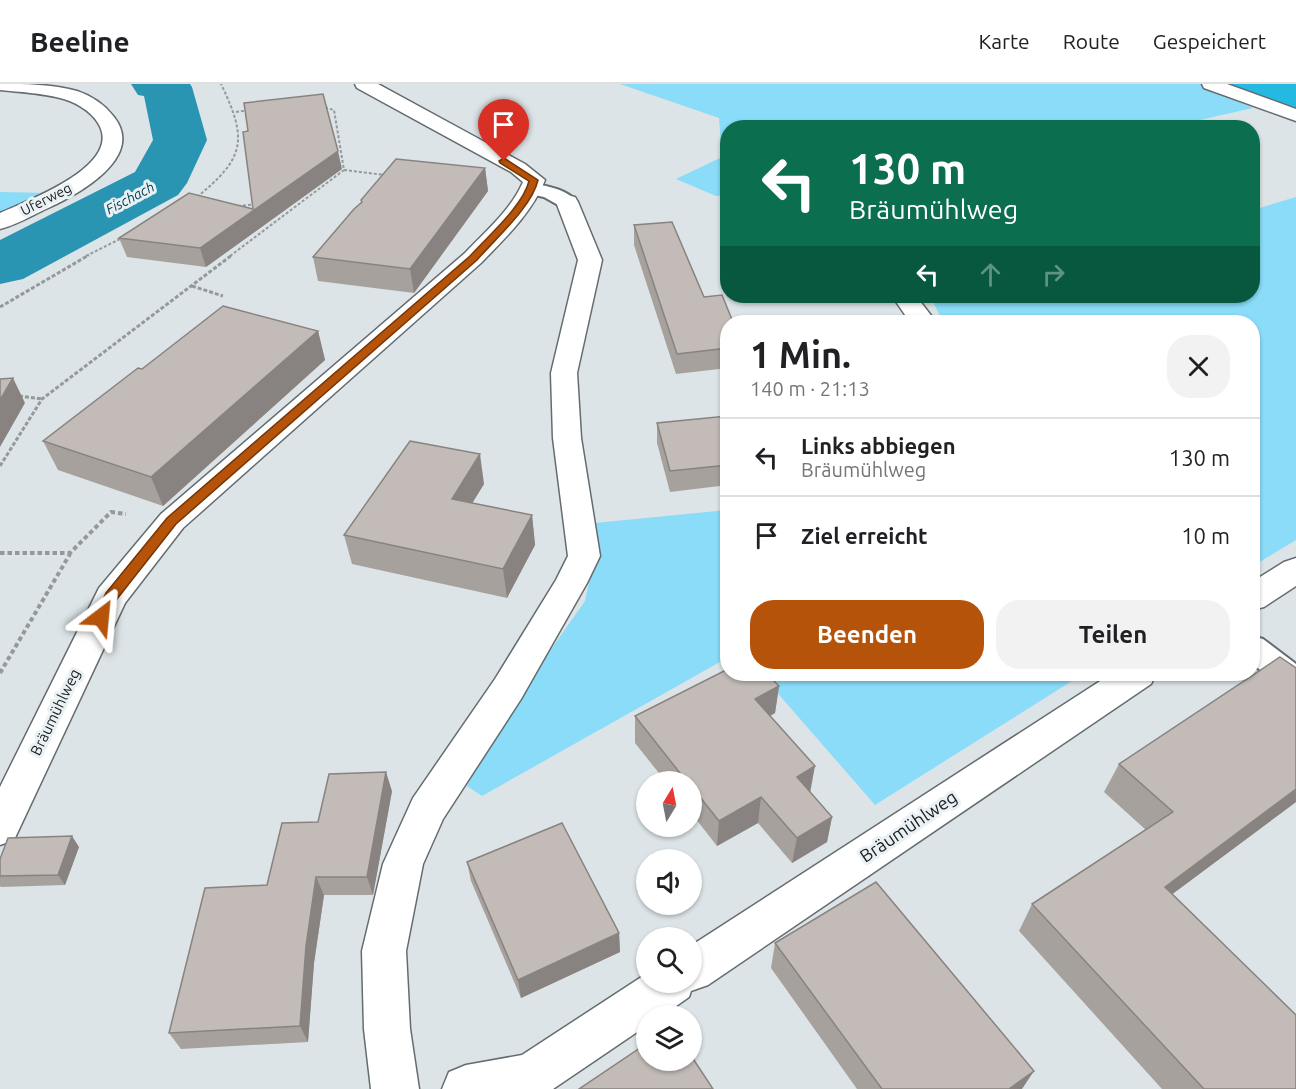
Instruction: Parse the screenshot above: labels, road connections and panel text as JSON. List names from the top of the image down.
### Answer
{
  "streets": {
    "street": ["Uferweg", "Bräumühlweg"]
  },
  "water": ["Fischach"],
  "north": "top",
  "page": {
    "header": "Beeline",
    "nav": ["Karte", "Route", "Gespeichert"],
    "turn": ["130 m", "Bräumühlweg"],
    "heading": ["1 Min.", "140 m · 21:13"],
    "list": [
      {
        "name": "Links abbiegen",
        "note": "Bräumühlweg",
        "value": "130 m"
      },
      {
        "name": "Ziel erreicht",
        "value": "10 m"
      }
    ],
    "buttons": ["Beenden", "Teilen"]
  }
}
